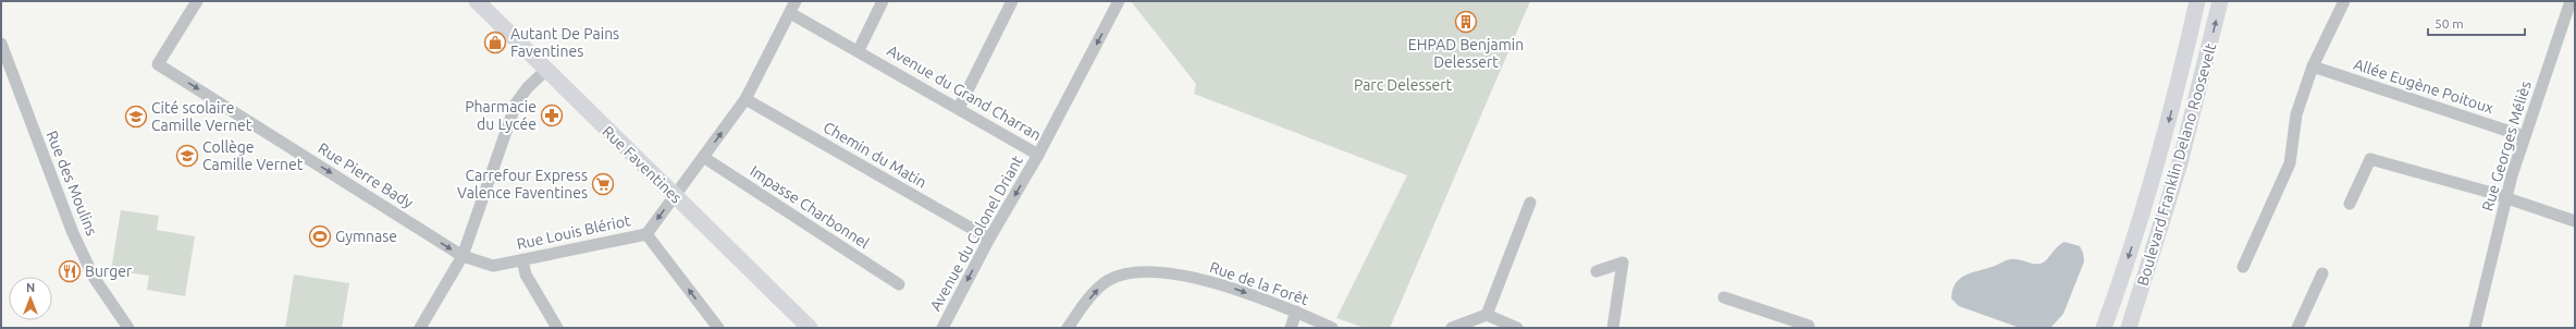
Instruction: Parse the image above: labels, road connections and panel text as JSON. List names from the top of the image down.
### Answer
{
  "streets": {
    "main road": ["Rue Faventines", "Boulevard Franklin Delano Roosevelt"],
    "street": [
      "Allée Eugène Poitoux",
      "Avenue du Grand Charran",
      "Rue Georges Méliès",
      "Chemin du Matin",
      "Rue Pierre Bady",
      "Rue des Moulins",
      "Impasse Charbonnel",
      "Rue Louis Blériot",
      "Avenue du Colonel Driant",
      "Rue de la Forêt"
    ]
  },
  "crossings": [
    ["Allée Eugène Poitoux", "Rue Georges Méliès"],
    ["Avenue du Grand Charran", "Rue Louis Blériot"],
    ["Avenue du Grand Charran", "Avenue du Colonel Driant"],
    ["Chemin du Matin", "Rue Louis Blériot"],
    ["Chemin du Matin", "Avenue du Colonel Driant"],
    ["Rue Faventines", "Rue Louis Blériot"],
    ["Rue Pierre Bady", "Rue Louis Blériot"],
    ["Impasse Charbonnel", "Rue Louis Blériot"]
  ],
  "one_way": ["Rue Pierre Bady", "Avenue du Colonel Driant", "Rue de la Forêt"],
  "parks": ["Parc Delessert"],
  "places": {
    "building": ["EHPAD Benjamin Delessert"],
    "shop": ["Autant De Pains Faventines"],
    "pharmacy": ["Pharmacie du Lycée"],
    "school or university": ["Cité scolaire Camille Vernet", "Collège Camille Vernet"],
    "supermarket": ["Carrefour Express Valence Faventines"],
    "sports": ["Gymnase"],
    "restaurant": ["Burger"]
  },
  "scale_bar": "50 m",
  "north": "top"
}
